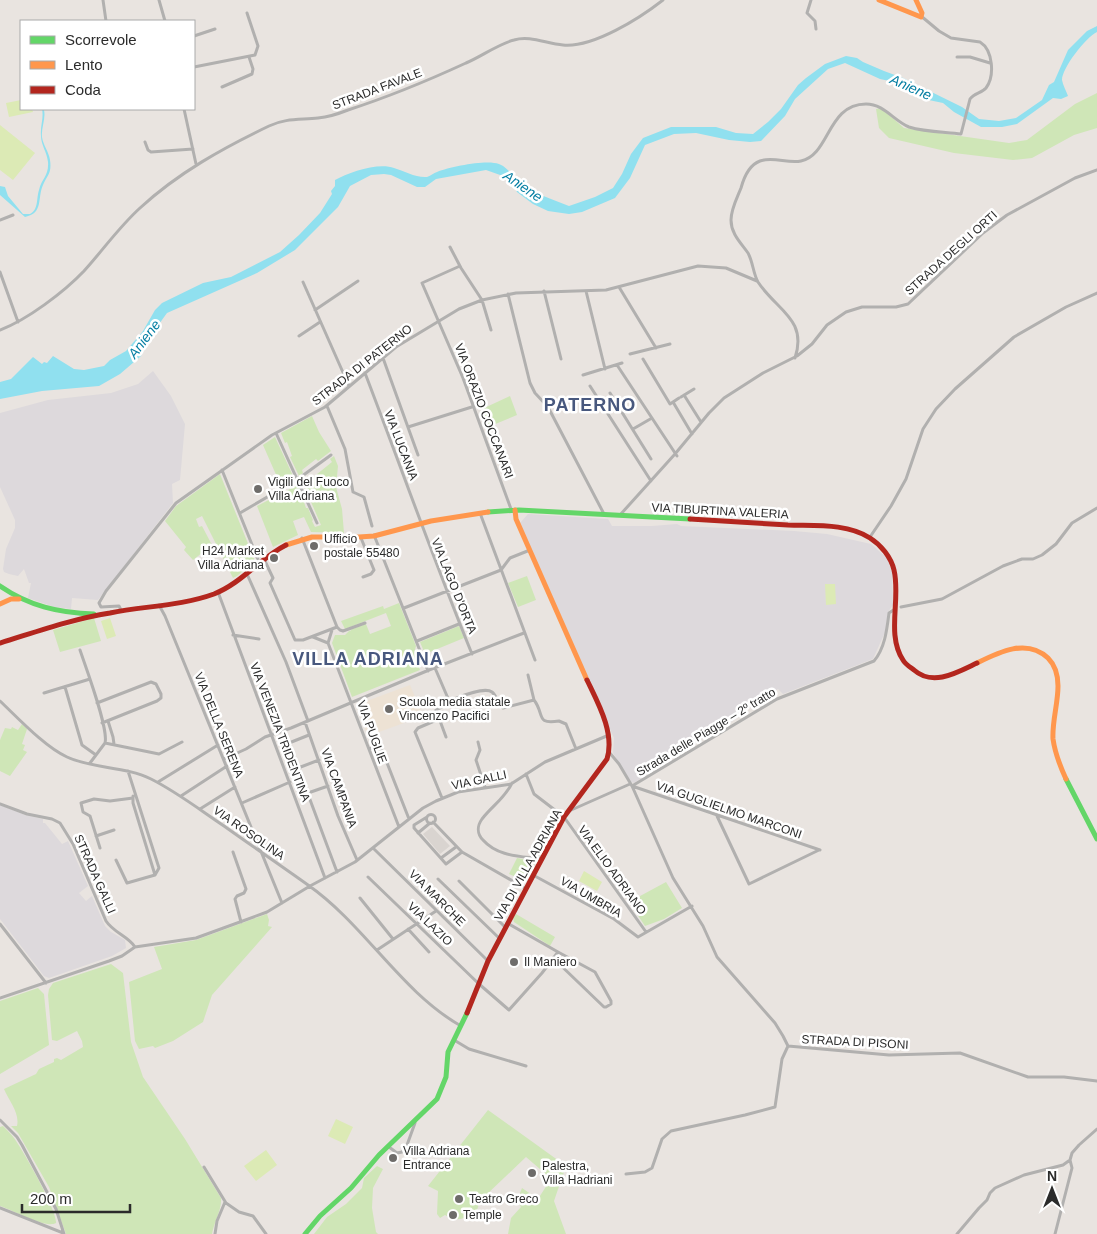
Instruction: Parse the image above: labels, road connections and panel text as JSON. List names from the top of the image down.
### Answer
{
  "streets": {
    "main road": ["VIA TIBURTINA VALERIA", "VIA DI VILLA ADRIANA"],
    "street": [
      "STRADA FAVALE",
      "STRADA DEGLI ORTI",
      "STRADA DI PATERNO",
      "VIA ORAZIO COCCANARI",
      "VIA LUCANIA",
      "VIA LAGO D'ORTA",
      "VIA DELLA SERENA",
      "VIA VENEZIA TRIDENTINA",
      "VIA PUGLIE",
      "Strada delle Piagge – 2º tratto",
      "VIA GALLI",
      "VIA CAMPANIA",
      "VIA GUGLIELMO MARCONI",
      "VIA ROSOLINA",
      "VIA ELIO ADRIANO",
      "STRADA GALLI",
      "VIA UMBRIA",
      "VIA MARCHE",
      "VIA LAZIO",
      "STRADA DI PISONI"
    ]
  },
  "crossings": [
    ["STRADA DEGLI ORTI", "VIA TIBURTINA VALERIA"],
    ["STRADA DI PATERNO", "VIA ORAZIO COCCANARI"],
    ["STRADA DI PATERNO", "VIA LUCANIA"],
    ["STRADA DI PATERNO", "VIA TIBURTINA VALERIA"],
    ["VIA ORAZIO COCCANARI", "VIA TIBURTINA VALERIA"],
    ["VIA ORAZIO COCCANARI", "VIA DI VILLA ADRIANA"],
    ["VIA LUCANIA", "VIA TIBURTINA VALERIA"],
    ["VIA LUCANIA", "VIA LAGO D'ORTA"],
    ["VIA TIBURTINA VALERIA", "VIA LAGO D'ORTA"],
    ["VIA TIBURTINA VALERIA", "VIA DELLA SERENA"],
    ["VIA TIBURTINA VALERIA", "VIA VENEZIA TRIDENTINA"],
    ["VIA TIBURTINA VALERIA", "Strada delle Piagge – 2º tratto"],
    ["VIA TIBURTINA VALERIA", "VIA CAMPANIA"],
    ["VIA TIBURTINA VALERIA", "VIA DI VILLA ADRIANA"],
    ["VIA DELLA SERENA", "VIA ROSOLINA"],
    ["VIA VENEZIA TRIDENTINA", "VIA GALLI"],
    ["VIA PUGLIE", "VIA GALLI"],
    ["Strada delle Piagge – 2º tratto", "VIA GUGLIELMO MARCONI"],
    ["Strada delle Piagge – 2º tratto", "VIA ELIO ADRIANO"],
    ["VIA GALLI", "VIA CAMPANIA"],
    ["VIA GALLI", "VIA ROSOLINA"],
    ["VIA GALLI", "VIA DI VILLA ADRIANA"],
    ["VIA GALLI", "VIA ELIO ADRIANO"],
    ["VIA GALLI", "VIA MARCHE"],
    ["VIA GUGLIELMO MARCONI", "VIA ELIO ADRIANO"],
    ["VIA ROSOLINA", "VIA DI VILLA ADRIANA"],
    ["VIA DI VILLA ADRIANA", "VIA ELIO ADRIANO"],
    ["VIA DI VILLA ADRIANA", "VIA UMBRIA"],
    ["VIA DI VILLA ADRIANA", "VIA MARCHE"],
    ["VIA DI VILLA ADRIANA", "VIA LAZIO"],
    ["VIA ELIO ADRIANO", "VIA UMBRIA"]
  ],
  "districts": ["PATERNO", "VILLA ADRIANA"],
  "water": ["Aniene"],
  "places": [
    "Vigili del Fuoco Villa Adriana",
    "Ufficio postale 55480",
    "H24 Market Villa Adriana",
    "Scuola media statale Vincenzo Pacifici",
    "Il Maniero",
    "Villa Adriana Entrance",
    "Palestra, Villa Hadriani",
    "Teatro Greco",
    "Temple"
  ],
  "legend": ["Scorrevole", "Lento", "Coda"],
  "scale_bar": "200 m",
  "north": "top"
}
